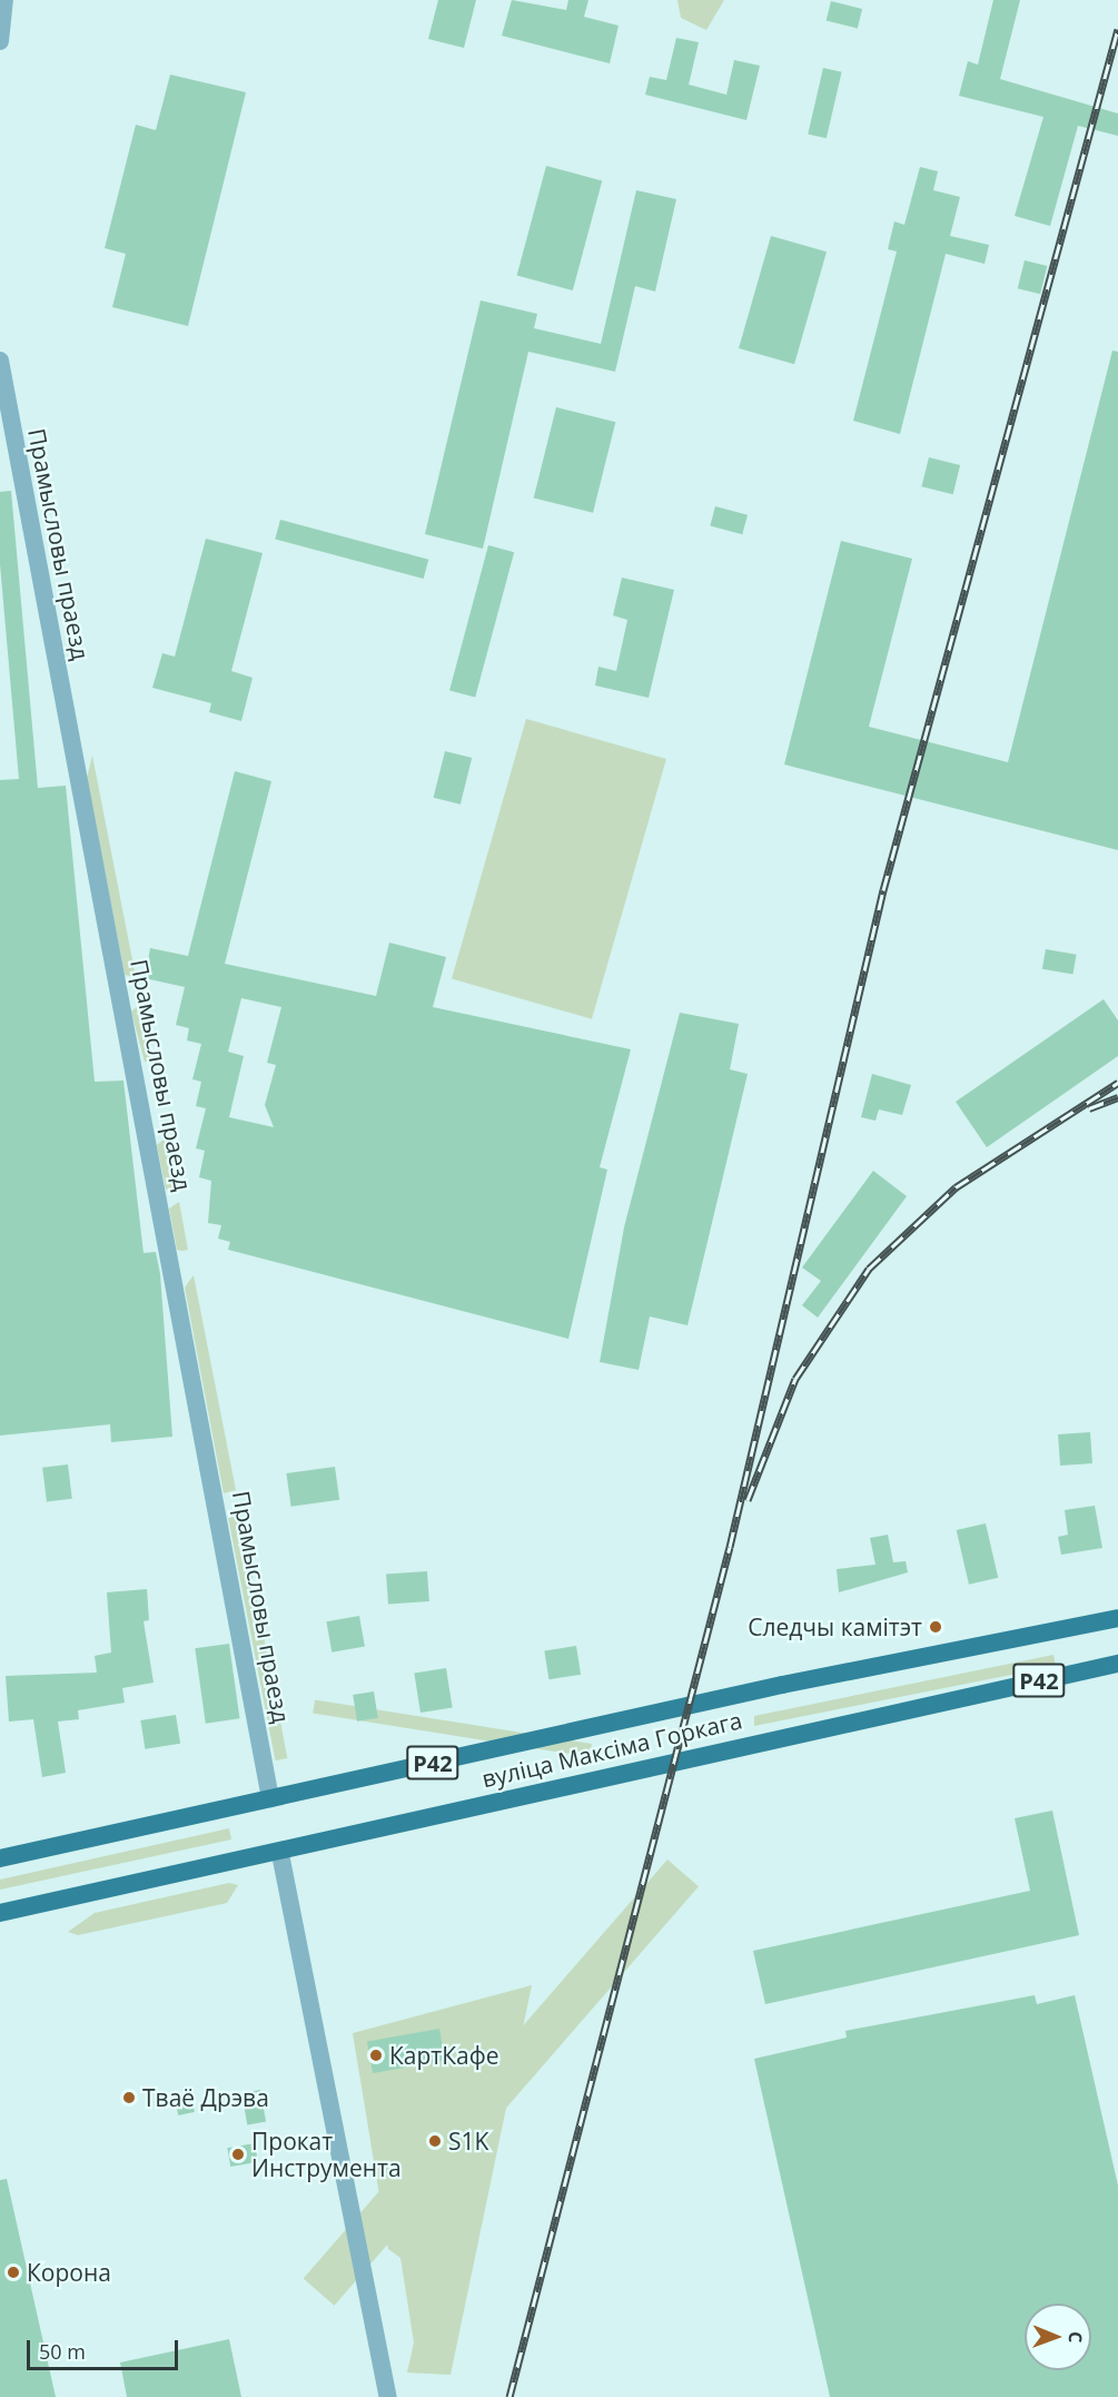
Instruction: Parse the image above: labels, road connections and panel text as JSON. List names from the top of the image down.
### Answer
{
  "streets": {
    "main road": ["Р42", "вуліца Максіма Горкага"],
    "street": ["Прамысловы праезд"]
  },
  "crossings": [
    ["Прамысловы праезд", "вуліца Максіма Горкага"]
  ],
  "places": [
    "Следчы камітэт",
    "КартКафе",
    "Тваё Дрэва",
    "S1K",
    "Прокат Инструмента",
    "Корона"
  ],
  "scale_bar": "50 m",
  "north": "right"
}
